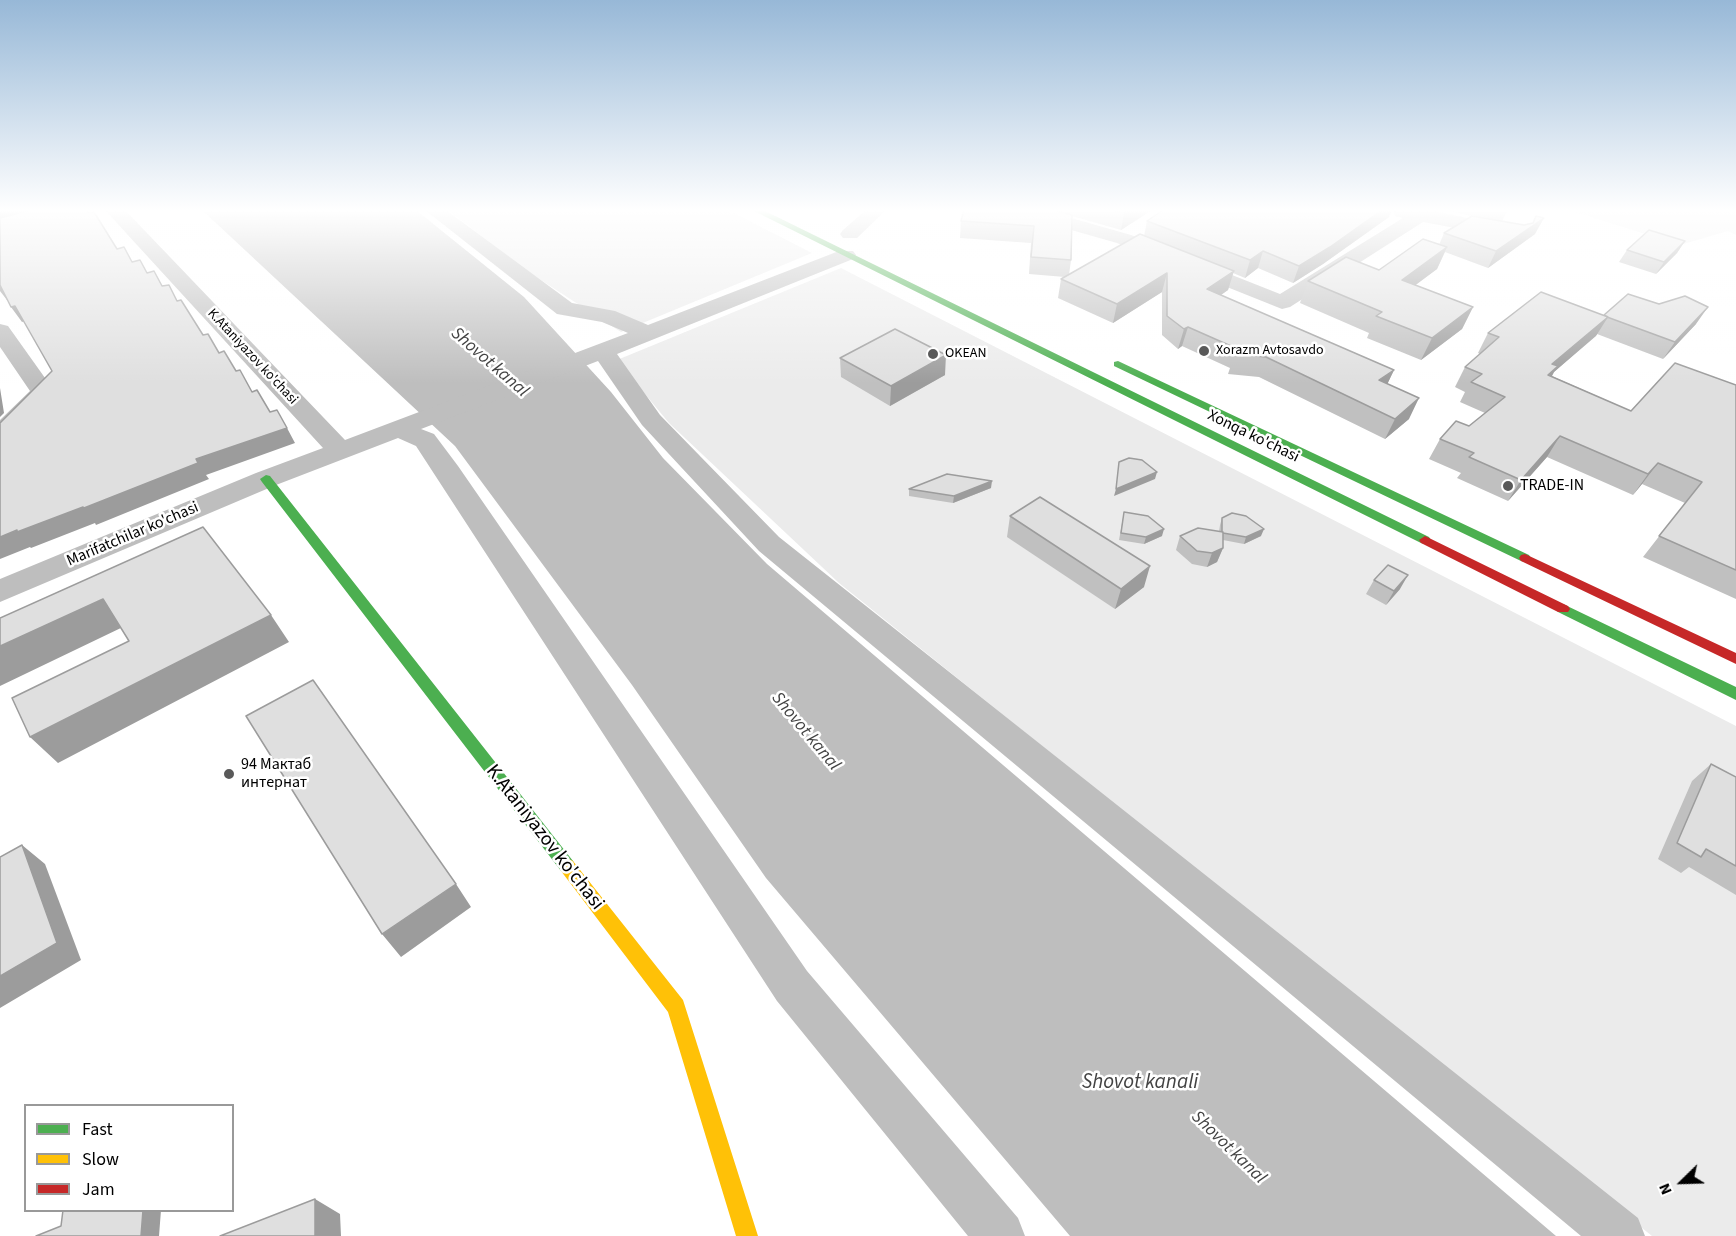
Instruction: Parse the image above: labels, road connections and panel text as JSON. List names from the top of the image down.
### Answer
{
  "streets": {
    "main road": ["K.Ataniyazov ko'chasi", "Xonqa ko'chasi"],
    "street": ["Marifatchilar ko'chasi"]
  },
  "crossings": [
    ["K.Ataniyazov ko'chasi", "Marifatchilar ko'chasi"]
  ],
  "water": ["Shovot kanal", "Shovot kanali"],
  "places": [
    "Xorazm Avtosavdo",
    "OKEAN",
    "TRADE-IN",
    "94 Мактаб интернат"
  ],
  "legend": ["Fast", "Slow", "Jam"],
  "north": "bottom left"
}
